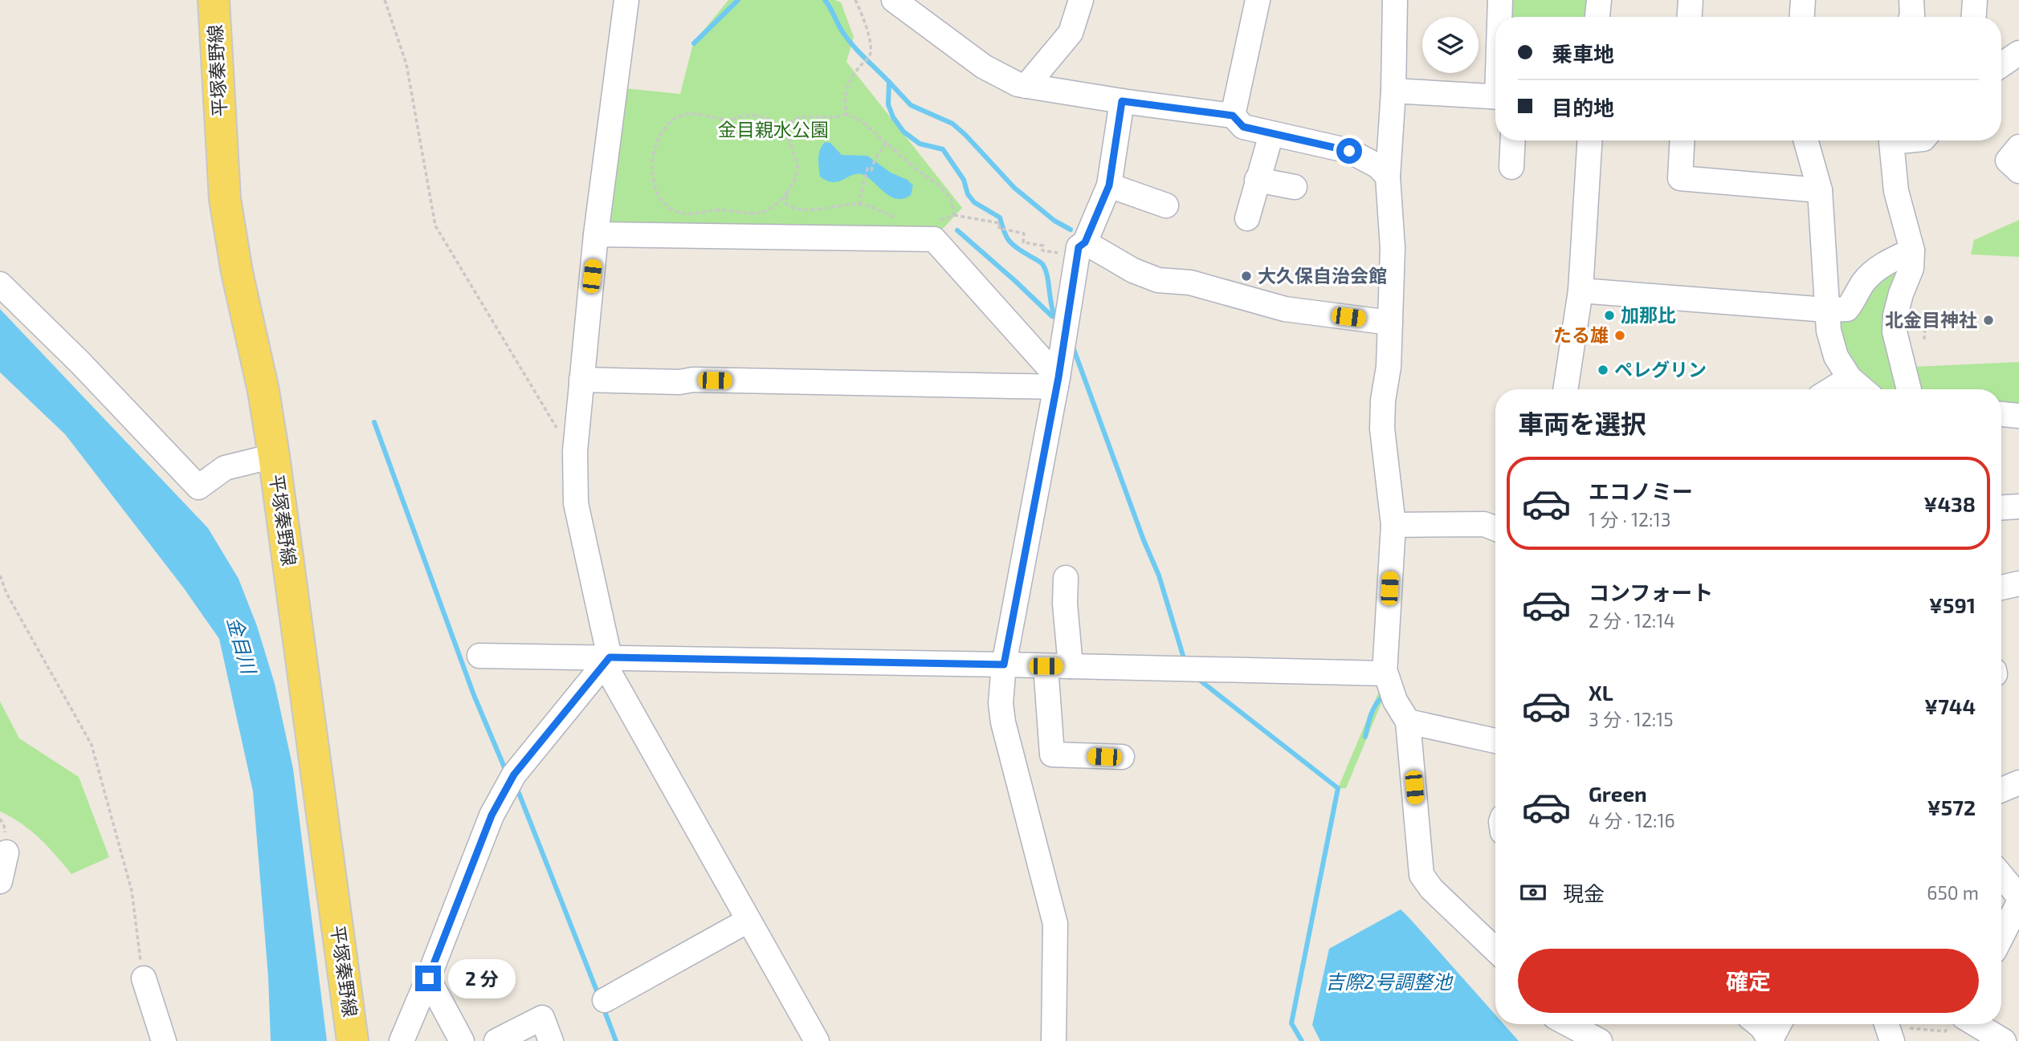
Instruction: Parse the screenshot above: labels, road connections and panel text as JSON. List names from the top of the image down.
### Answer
{
  "streets": {
    "main road": ["平塚秦野線"]
  },
  "water": ["金目川", "吉際2号調整池"],
  "parks": ["金目親水公園"],
  "places": [
    "大久保自治会館",
    "加那比",
    "北金目神社",
    "たる雄",
    "ペレグリン"
  ],
  "page": {
    "banner": ["乗車地", "目的地"],
    "heading": "車両を選択",
    "list": [
      {
        "name": "エコノミー",
        "note": "1 分 · 12:13",
        "value": "¥438"
      },
      {
        "name": "コンフォート",
        "note": "2 分 · 12:14",
        "value": "¥591"
      },
      {
        "name": "XL",
        "note": "3 分 · 12:15",
        "value": "¥744"
      },
      {
        "name": "Green",
        "note": "4 分 · 12:16",
        "value": "¥572"
      }
    ],
    "pay": ["現金", "650 m"],
    "buttons": "確定",
    "bubble": "2 分"
  }
}
